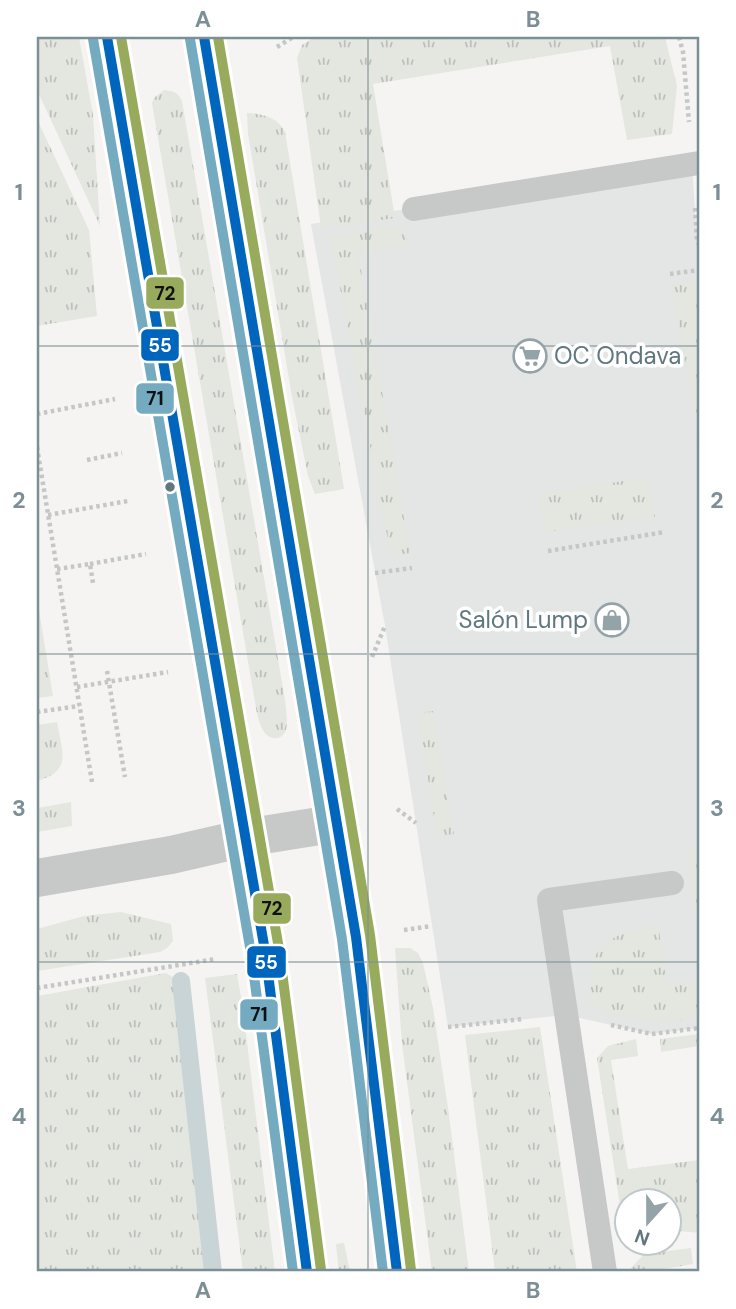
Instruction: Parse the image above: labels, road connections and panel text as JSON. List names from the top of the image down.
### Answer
{
  "places": {
    "supermarket": ["OC Ondava"],
    "shop": ["Salón Lump"]
  },
  "lines": ["transit line 55", "transit line 72", "transit line 71"],
  "north": "bottom",
  "grid": {
    "columns": ["A", "B"],
    "rows": [
      "1",
      "2",
      "3",
      "4"
    ]
  }
}
